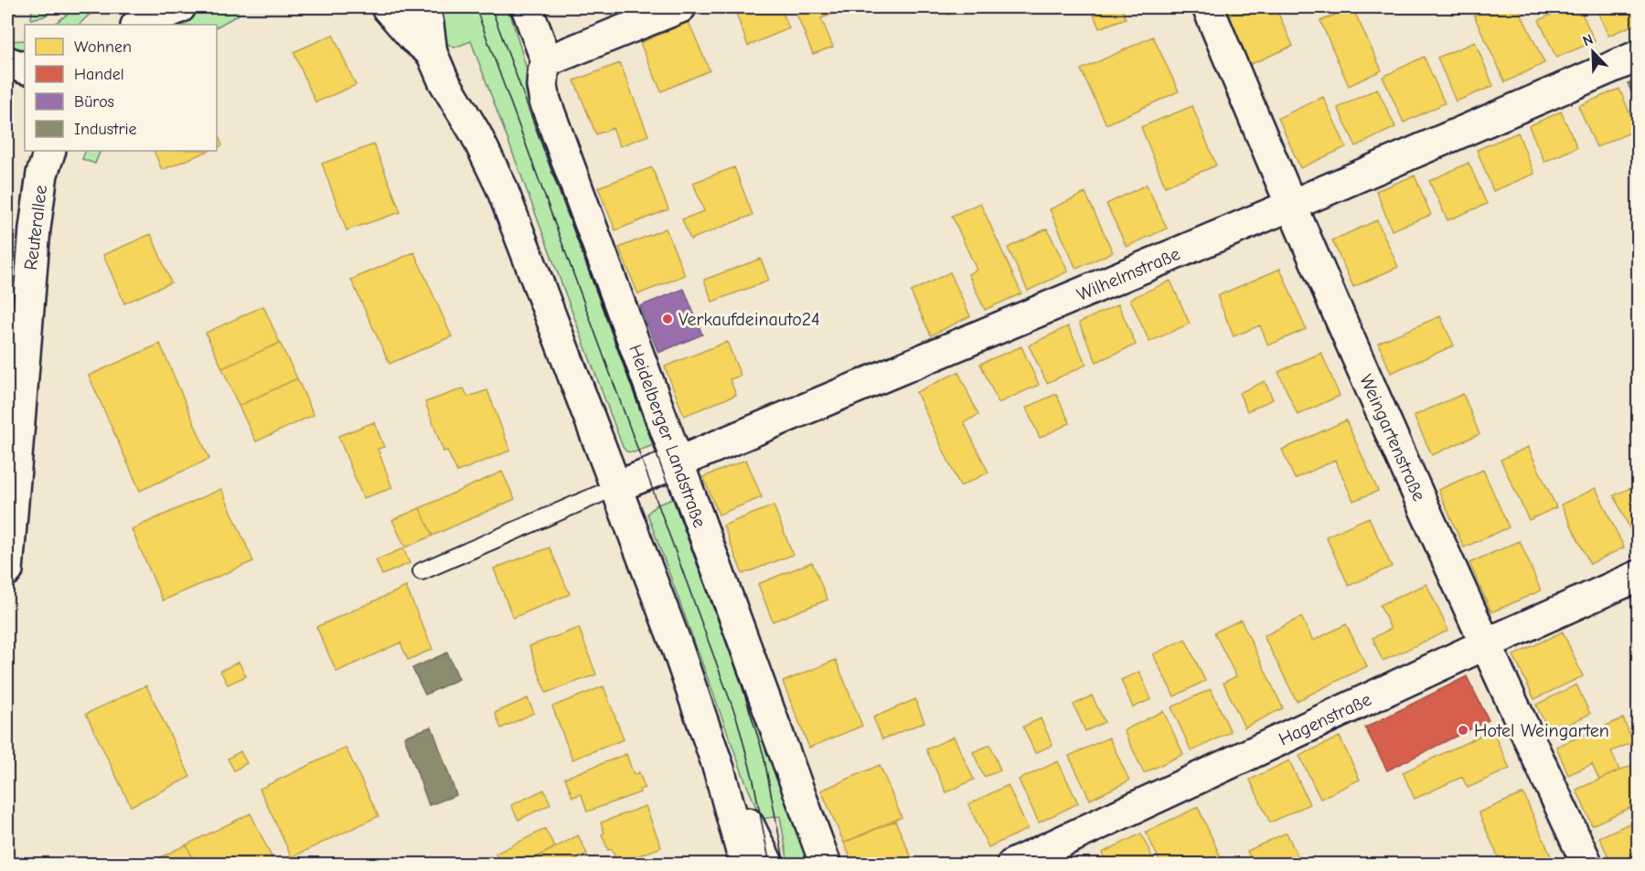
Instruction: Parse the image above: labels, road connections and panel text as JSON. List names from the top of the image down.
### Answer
{
  "streets": {
    "street": [
      "Reuterallee",
      "Wilhelmstraße",
      "Heidelberger Landstraße",
      "Weingartenstraße",
      "Hagenstraße"
    ]
  },
  "crossings": [
    ["Wilhelmstraße", "Heidelberger Landstraße"],
    ["Wilhelmstraße", "Weingartenstraße"],
    ["Weingartenstraße", "Hagenstraße"]
  ],
  "places": ["Verkaufdeinauto24", "Hotel Weingarten"],
  "legend": [
    "Wohnen",
    "Handel",
    "Büros",
    "Industrie"
  ],
  "north": "top left"
}
